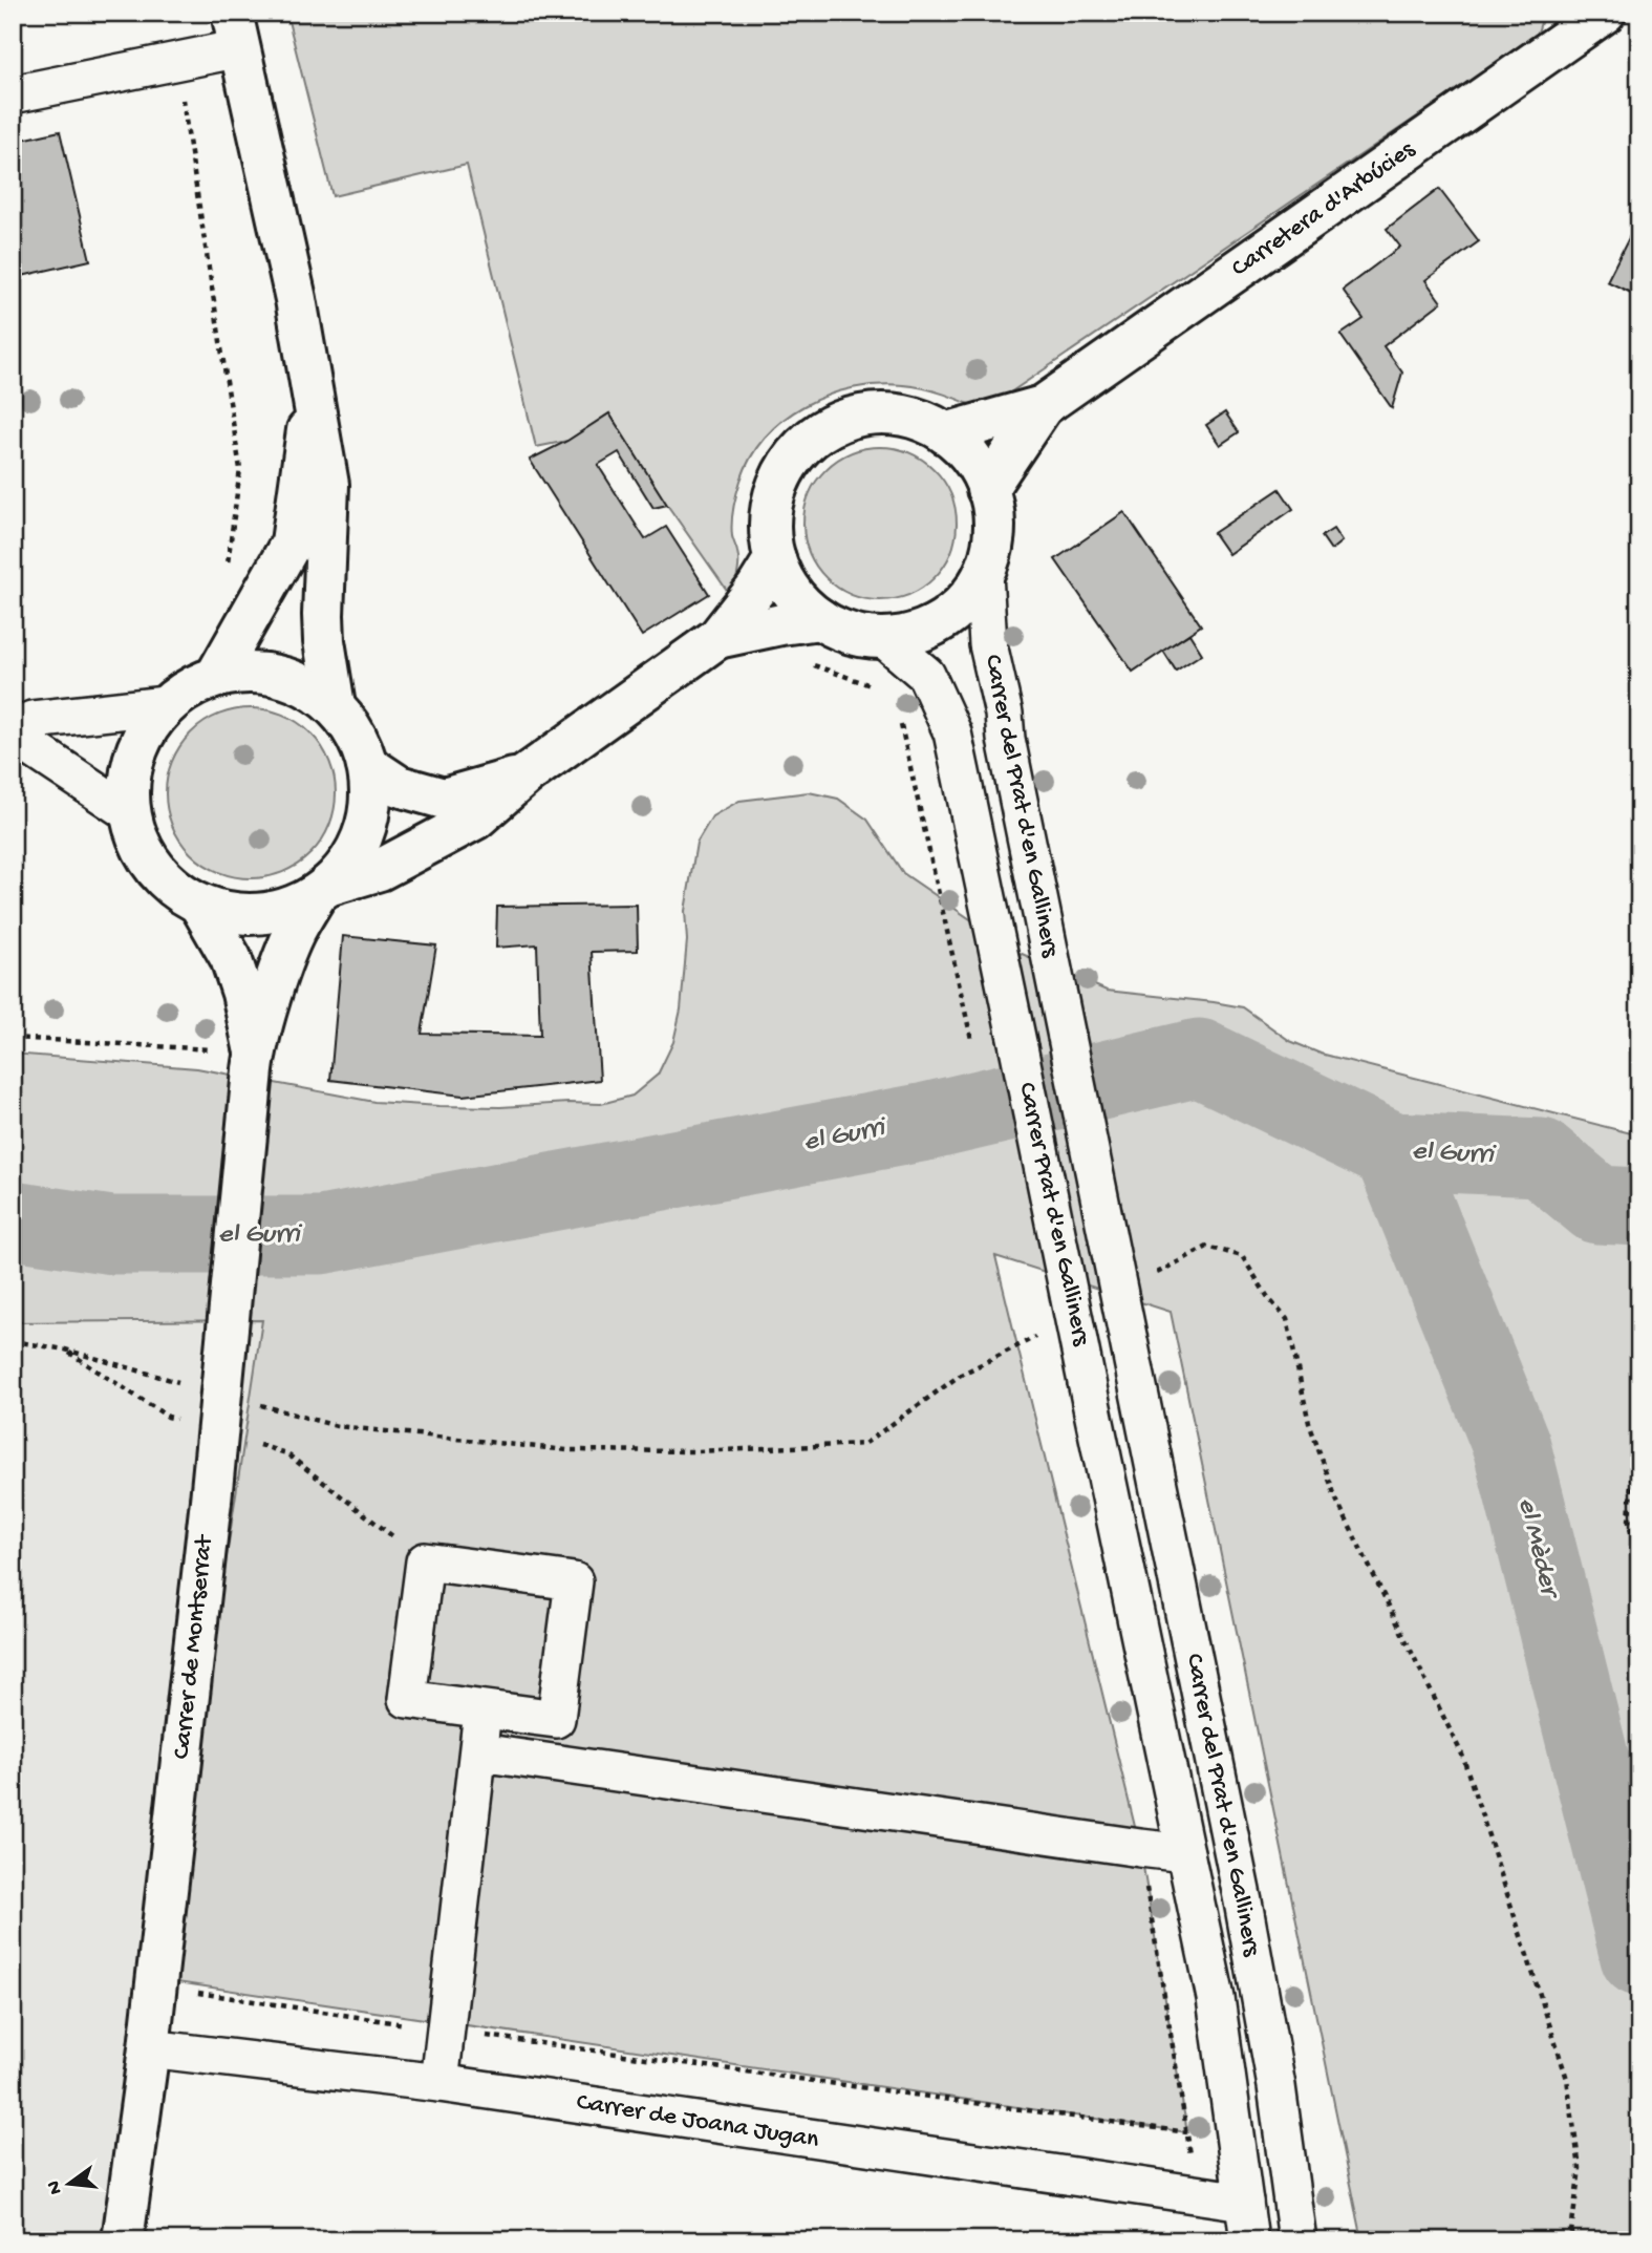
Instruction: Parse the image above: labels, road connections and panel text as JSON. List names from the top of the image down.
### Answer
{
  "streets": {
    "street": [
      "Carretera d'Arbúcies",
      "Carrer del Prat d'en Galliners",
      "Carrer Prat d'en Galliners",
      "Carrer de Montserrat",
      "Carrer de Joana Jugan"
    ]
  },
  "crossings": [
    ["Carretera d'Arbúcies", "Carrer del Prat d'en Galliners"],
    ["Carrer del Prat d'en Galliners", "Carrer Prat d'en Galliners"],
    ["Carrer del Prat d'en Galliners", "Carrer de Joana Jugan"],
    ["Carrer de Montserrat", "Carrer de Joana Jugan"]
  ],
  "water": ["el Gurri", "el Mèder"],
  "north": "left"
}
